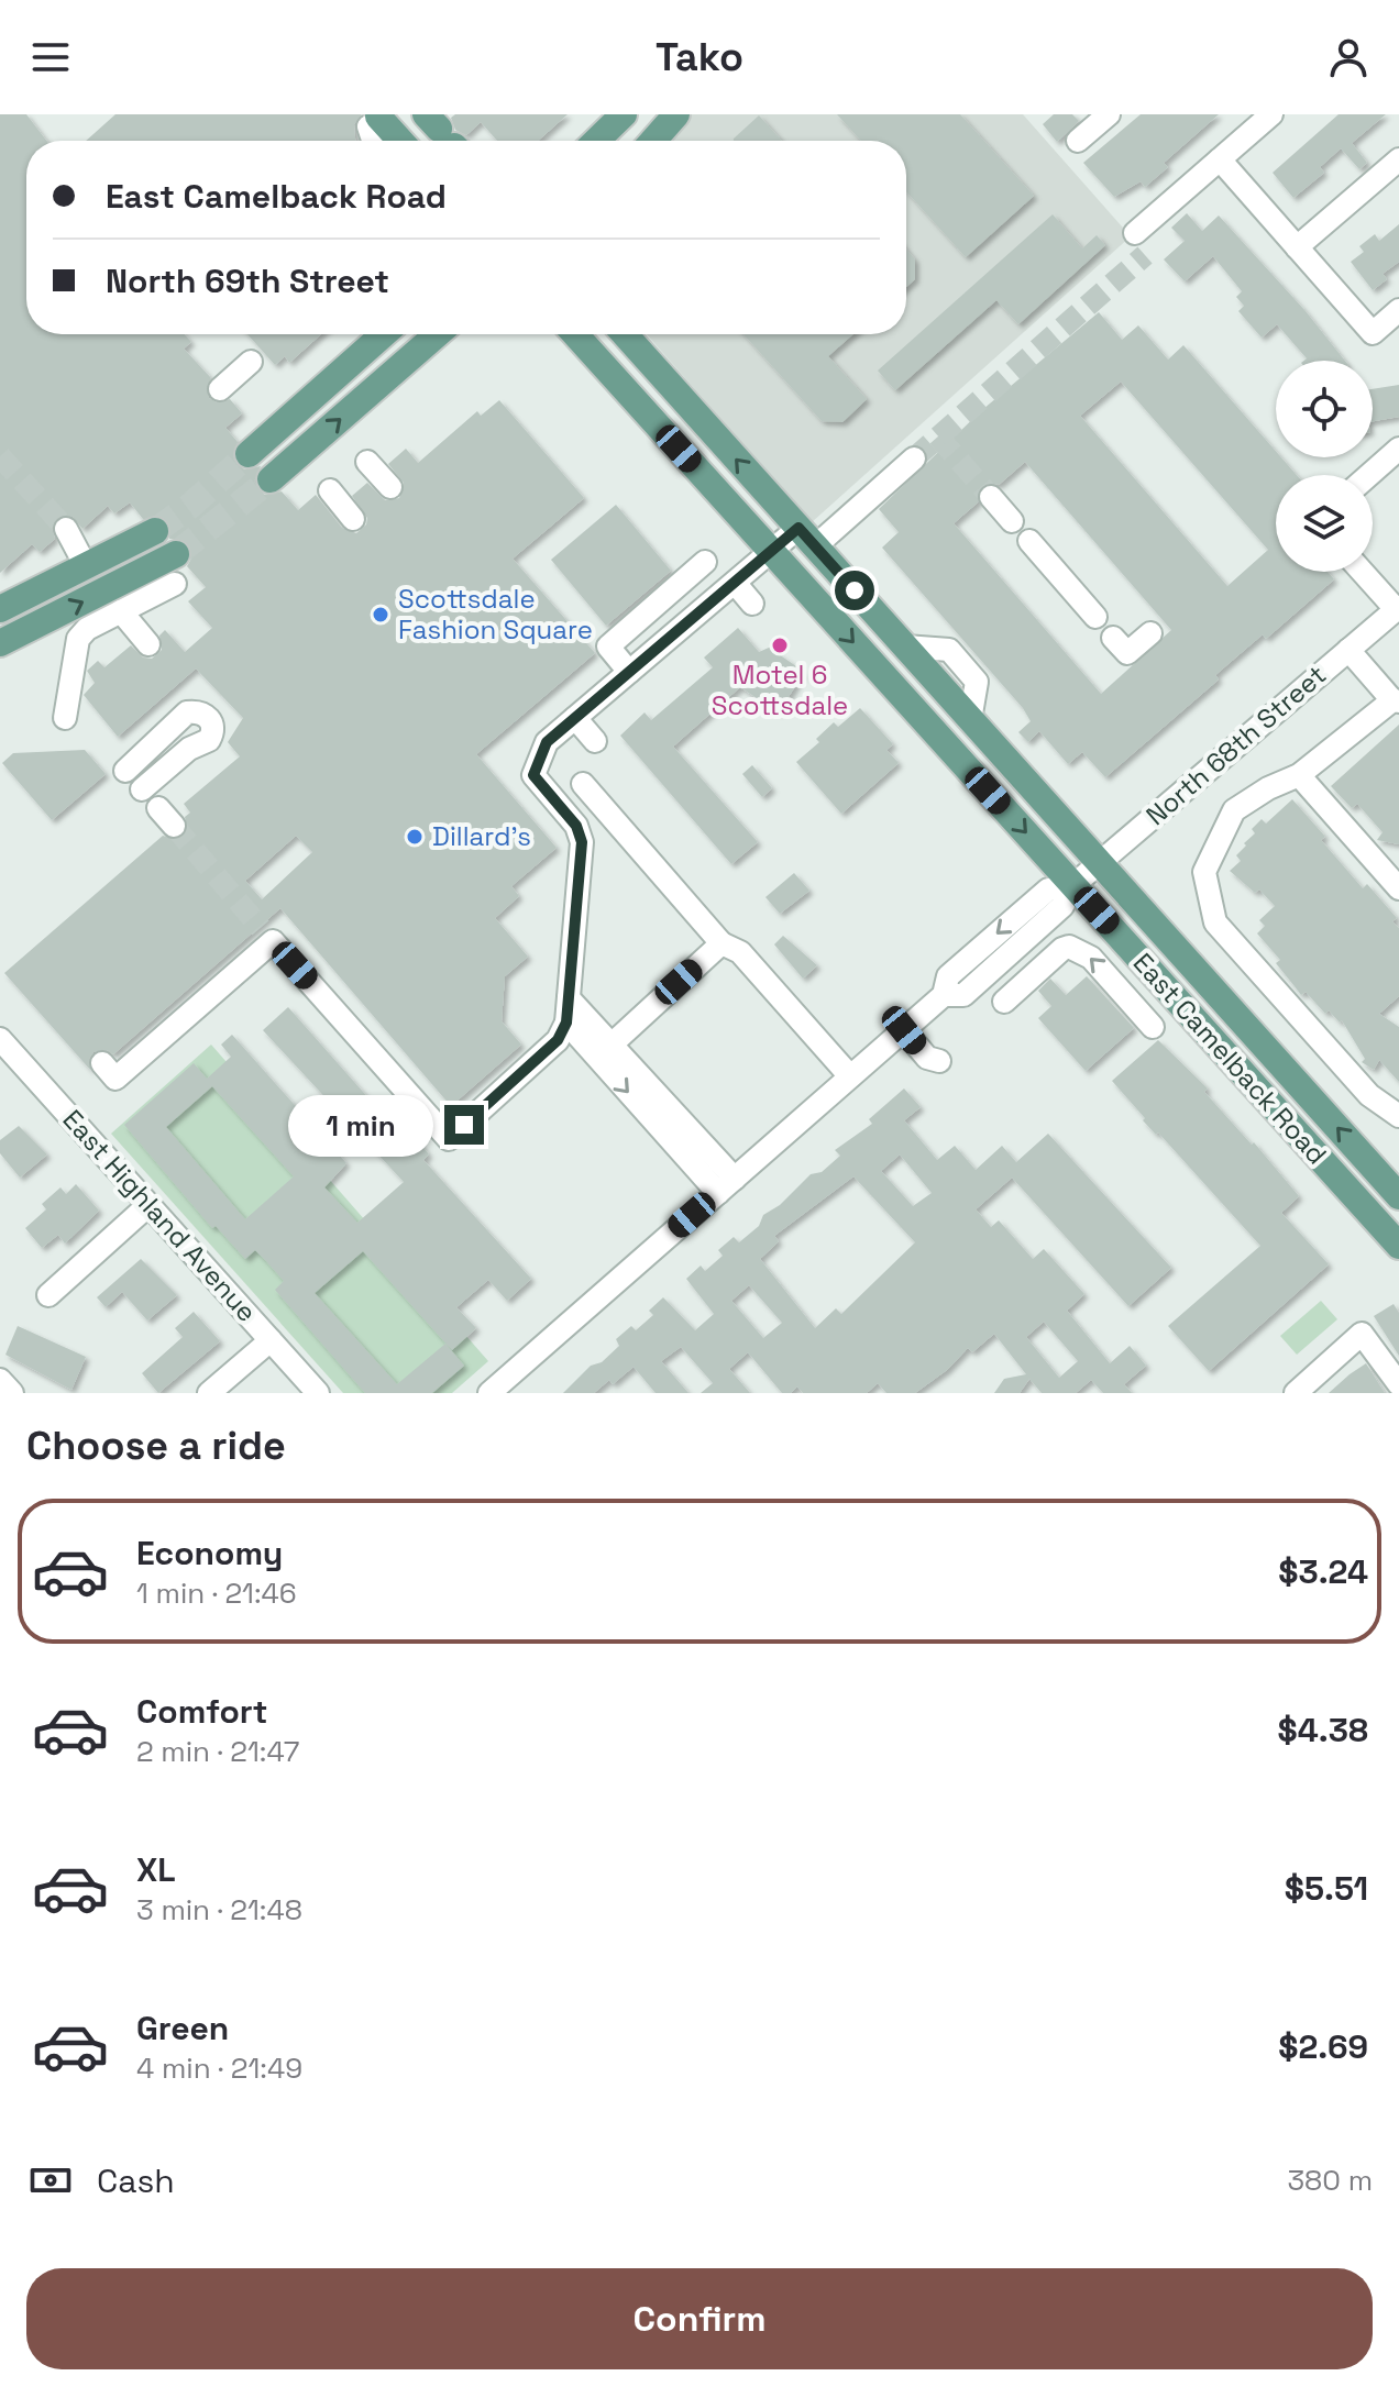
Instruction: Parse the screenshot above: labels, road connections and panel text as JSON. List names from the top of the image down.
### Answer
{
  "streets": {
    "main road": ["East Camelback Road"],
    "street": ["North 68th Street", "East Highland Avenue"]
  },
  "crossings": [
    ["North 68th Street", "East Camelback Road"]
  ],
  "places": ["Scottsdale Fashion Square", "Motel 6 Scottsdale", "Dillard's"],
  "page": {
    "header": "Tako",
    "banner": ["East Camelback Road", "North 69th Street"],
    "bubble": "1 min",
    "heading": "Choose a ride",
    "list": [
      {
        "name": "Economy",
        "note": "1 min · 21:46",
        "value": "$3.24"
      },
      {
        "name": "Comfort",
        "note": "2 min · 21:47",
        "value": "$4.38"
      },
      {
        "name": "XL",
        "note": "3 min · 21:48",
        "value": "$5.51"
      },
      {
        "name": "Green",
        "note": "4 min · 21:49",
        "value": "$2.69"
      }
    ],
    "pay": ["Cash", "380 m"],
    "buttons": "Confirm"
  }
}
